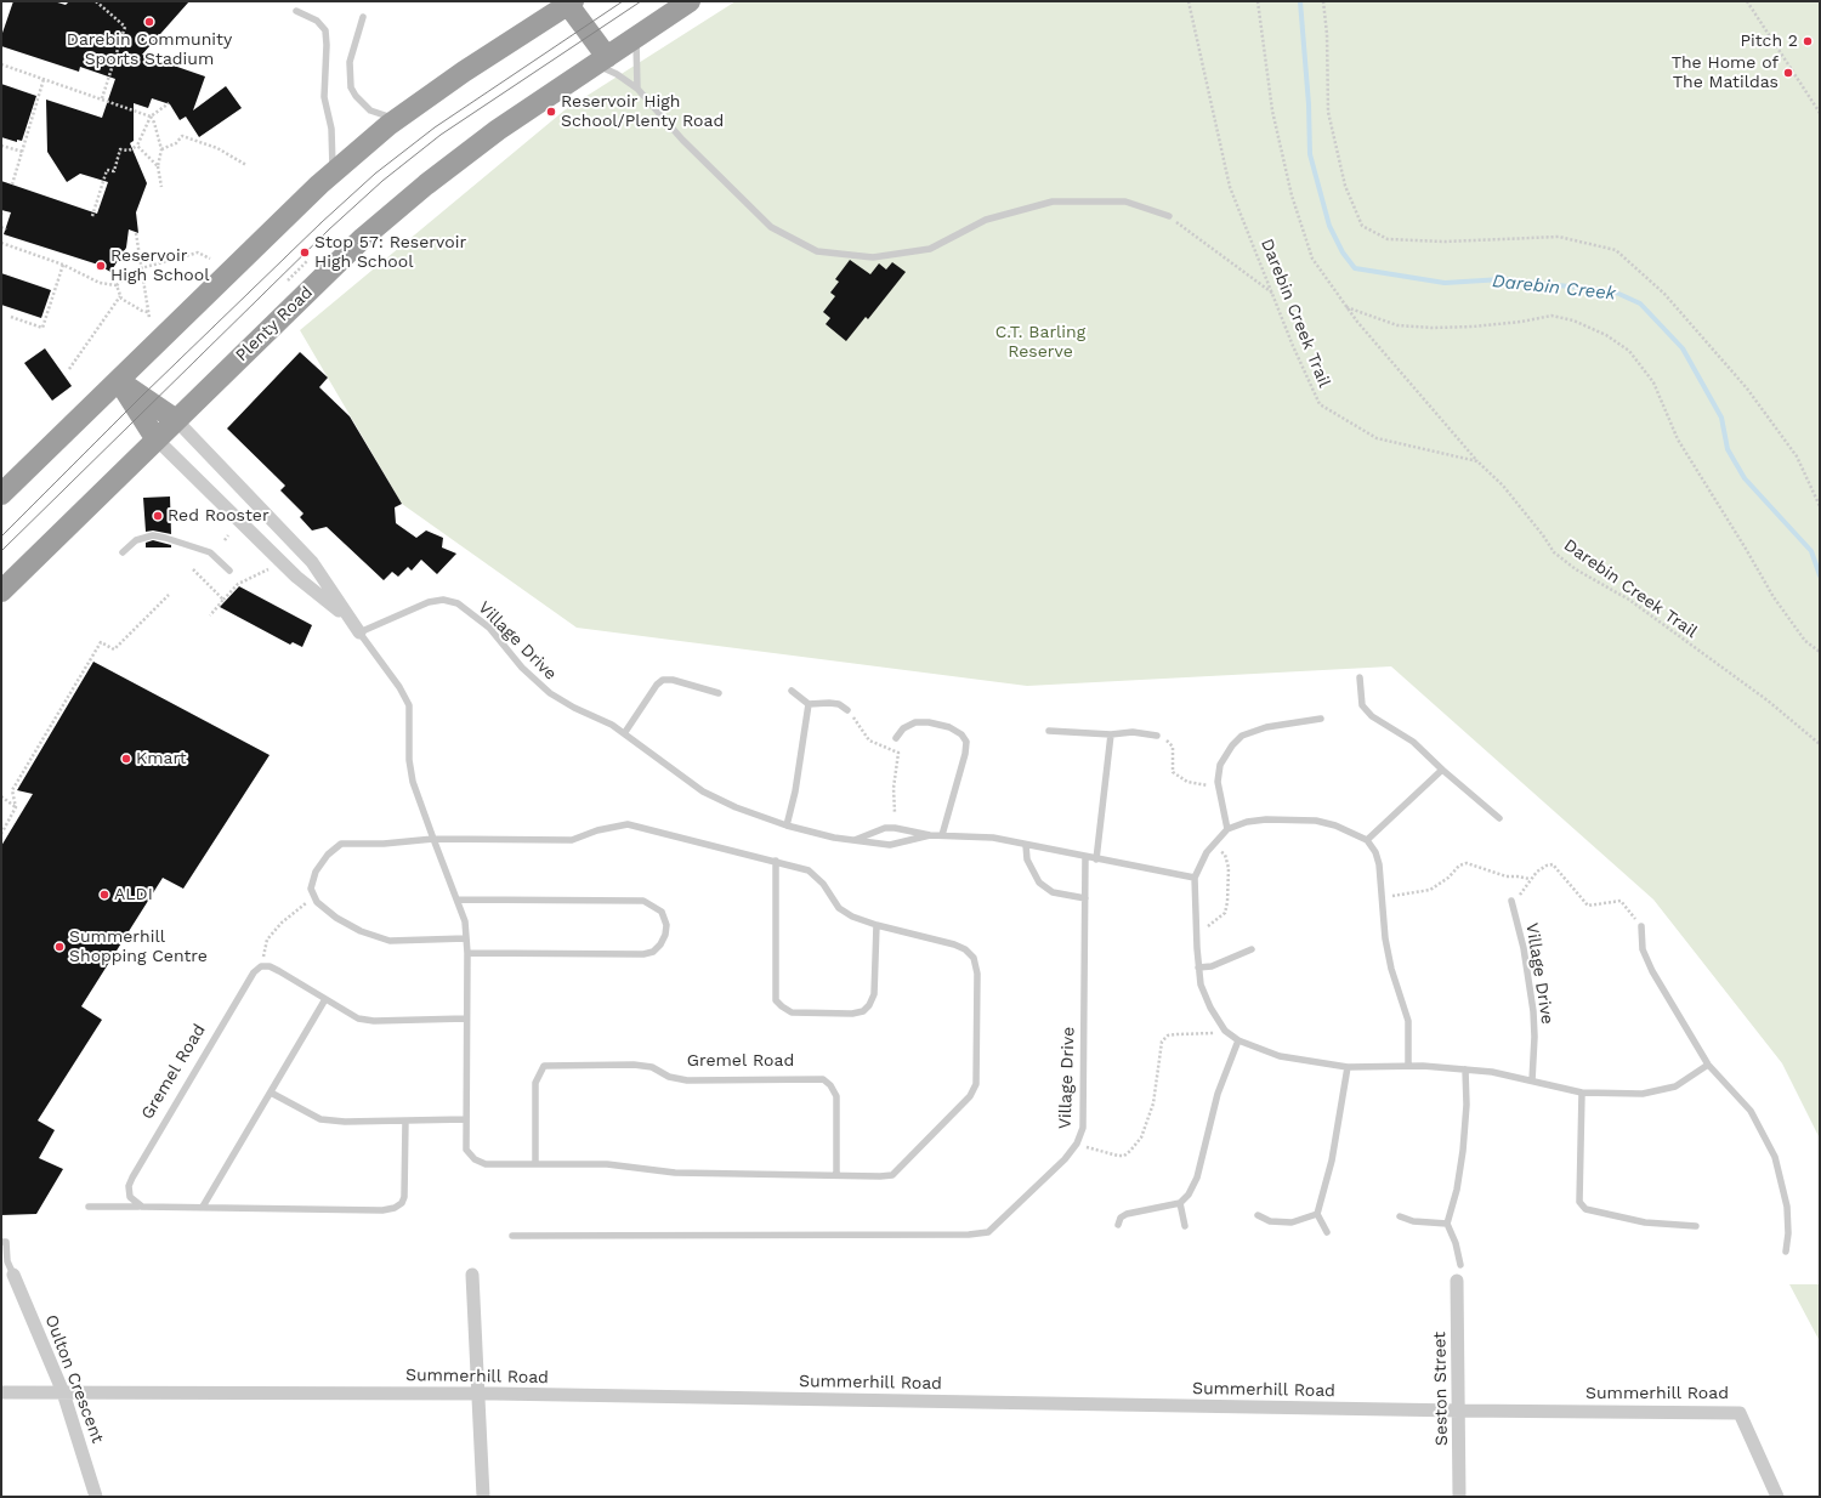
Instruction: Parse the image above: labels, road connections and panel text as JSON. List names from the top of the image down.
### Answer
{
  "streets": {
    "highway": ["Plenty Road"],
    "street": ["Summerhill Road", "Oulton Crescent", "Seston Street"],
    "lane": ["Village Drive", "Gremel Road"],
    "path": ["Darebin Creek Trail"]
  },
  "crossings": [
    ["Summerhill Road", "Oulton Crescent"],
    ["Summerhill Road", "Seston Street"]
  ],
  "water": ["Darebin Creek"],
  "parks": ["C.T. Barling Reserve"],
  "places": [
    "Darebin Community Sports Stadium",
    "Pitch 2",
    "The Home of The Matildas",
    "Reservoir High School/Plenty Road",
    "Stop 57: Reservoir High School",
    "Reservoir High School",
    "Red Rooster",
    "Kmart",
    "ALDI",
    "Summerhill Shopping Centre"
  ]
}
